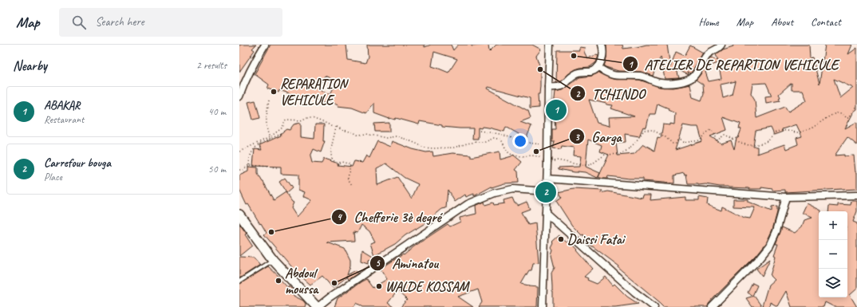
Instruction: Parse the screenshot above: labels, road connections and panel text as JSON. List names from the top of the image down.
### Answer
{
  "places": [
    "ATELIER DE REPARTION VEHICULE",
    "TCHINDO",
    "REPARATION VEHICULE",
    "Garga",
    "Chefferie 3è degré",
    "Daissi Fatai",
    "Abdoul moussa",
    "Aminatou",
    "WALDE KOSSAM"
  ],
  "page": {
    "header": "Map",
    "search": "Search here",
    "nav": [
      "Home",
      "Map",
      "About",
      "Contact"
    ],
    "heading": ["Nearby", "2 results"],
    "list": [
      {
        "mark": "1",
        "name": "ABAKAR",
        "note": "Restaurant",
        "value": "40 m"
      },
      {
        "mark": "2",
        "name": "Carrefour bouga",
        "note": "Place",
        "value": "50 m"
      }
    ],
    "pins": ["1", "2"],
    "map_buttons": ["+", "−"]
  }
}
